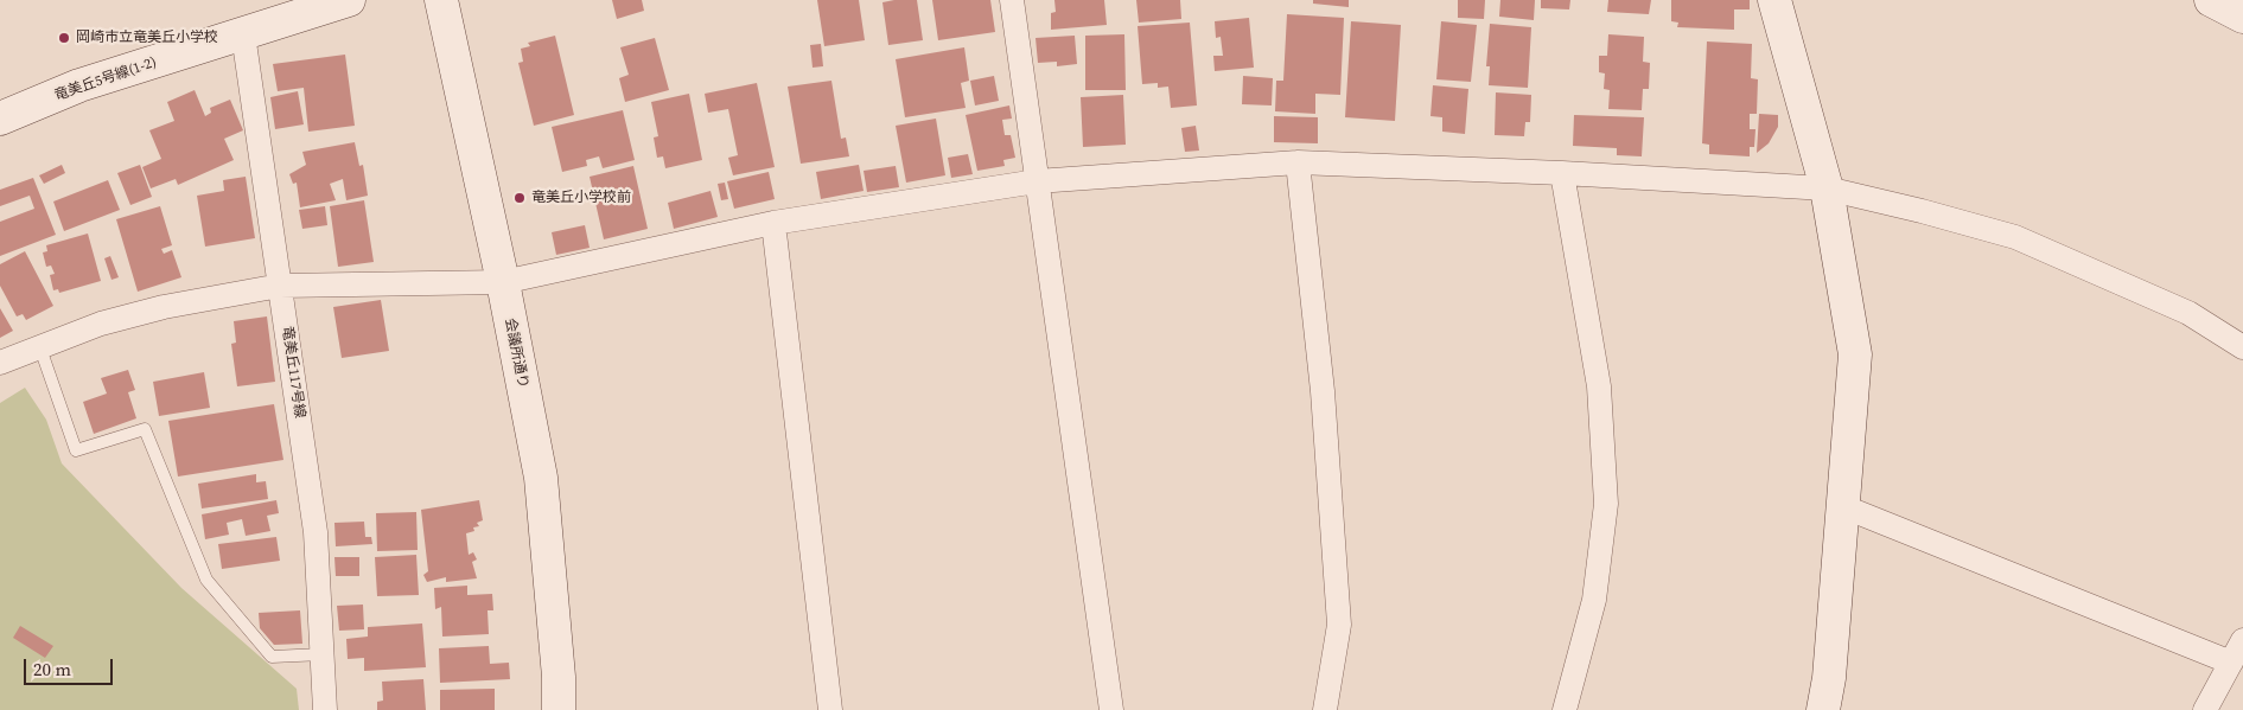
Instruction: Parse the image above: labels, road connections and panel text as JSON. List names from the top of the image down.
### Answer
{
  "streets": {
    "street": ["竜美丘5号線(1-2)", "会議所通り", "竜美丘117号線"]
  },
  "crossings": [
    ["竜美丘5号線(1-2)", "竜美丘117号線"]
  ],
  "places": ["岡崎市立竜美丘小学校", "竜美丘小学校前"],
  "scale_bar": "20 m"
}
